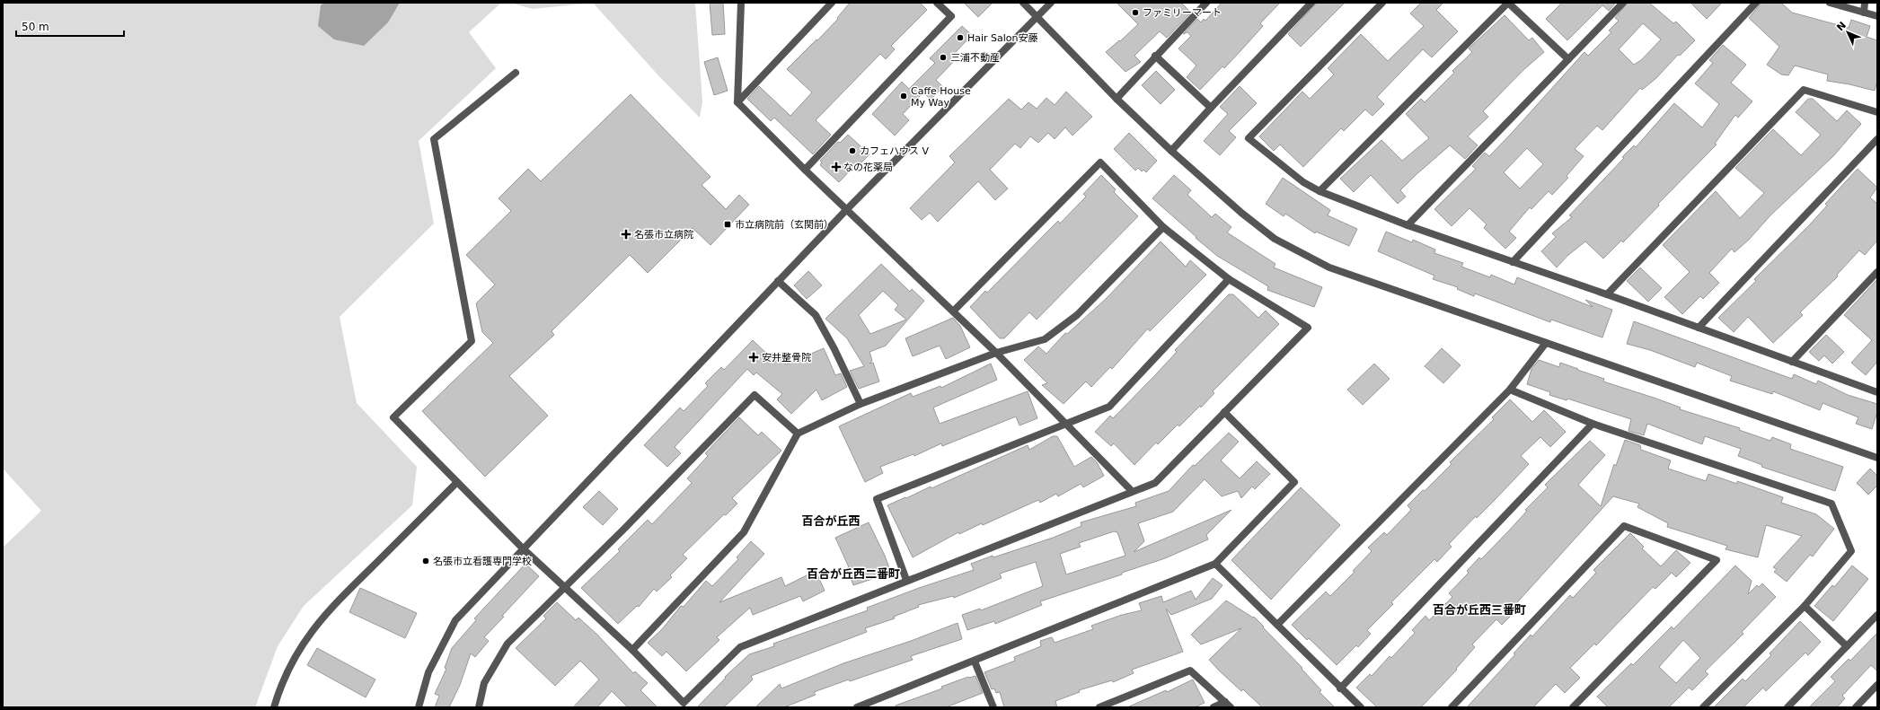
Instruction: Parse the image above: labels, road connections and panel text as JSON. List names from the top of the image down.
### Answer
{
  "districts": ["百合が丘西", "百合が丘西二番町", "百合が丘西三番町"],
  "places": {
    "other": [
      "ファミリーマート",
      "Hair Salon安藤",
      "三浦不動産",
      "Caffe House My Way",
      "カフェハウス V",
      "名張市立看護専門学校"
    ],
    "health": ["なの花薬局", "名張市立病院", "安井整骨院"],
    "transit": ["市立病院前（玄関前）"]
  },
  "scale_bar": "50 m",
  "north": "top left"
}
